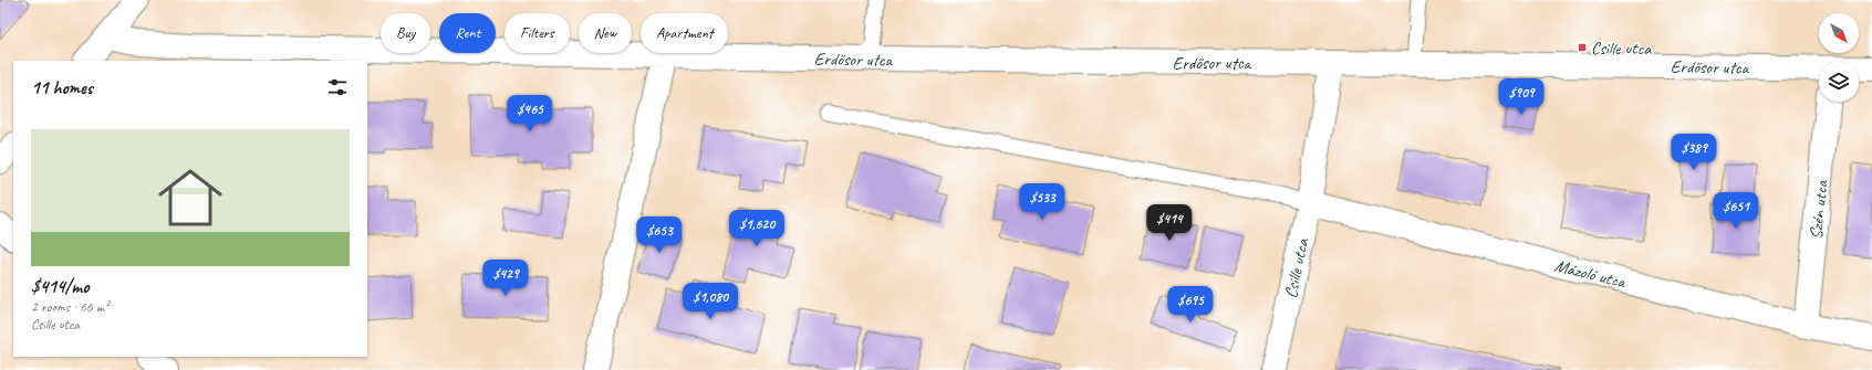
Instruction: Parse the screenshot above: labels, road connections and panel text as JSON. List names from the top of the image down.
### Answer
{
  "streets": {
    "street": [
      "Erdősor utca",
      "Szén utca",
      "Csille utca",
      "Mázoló utca"
    ]
  },
  "crossings": [
    ["Erdősor utca", "Csille utca"],
    ["Szén utca", "Mázoló utca"],
    ["Csille utca", "Mázoló utca"]
  ],
  "places": {
    "transit": ["Csille utca"]
  },
  "north": "bottom right",
  "page": {
    "chip": [
      "Buy",
      "Rent",
      "Filters",
      "New",
      "Apartment"
    ],
    "heading": "11 homes",
    "price": [
      "$909",
      "$465",
      "$389",
      "$533",
      "$651",
      "$414",
      "$1,620",
      "$653",
      "$429",
      "$1,080",
      "$695"
    ],
    "list": [
      {
        "name": "$414/mo",
        "note": "2 rooms · 66 m² · Csille utca"
      }
    ]
  }
}
